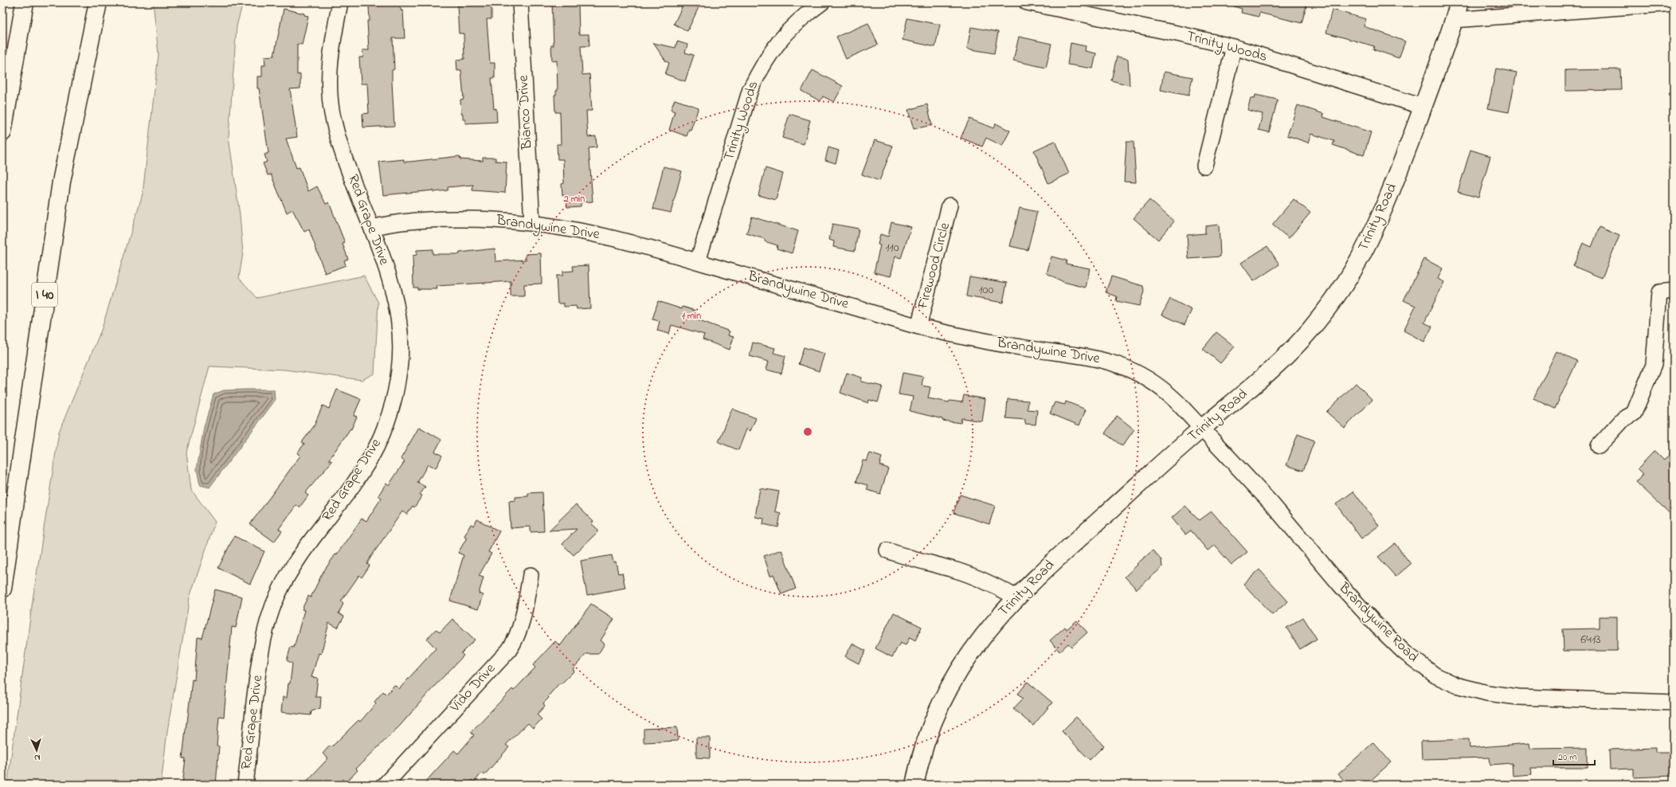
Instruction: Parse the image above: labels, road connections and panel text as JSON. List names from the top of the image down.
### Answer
{
  "streets": {
    "main road": ["Trinity Road", "I 40"],
    "street": [
      "Trinity Woods",
      "Bianco Drive",
      "Red Grape Drive",
      "Brandywine Drive",
      "Firewood Circle",
      "Brandywine Road",
      "Vido Drive"
    ]
  },
  "crossings": [
    ["Trinity Woods", "Trinity Road"],
    ["Trinity Woods", "Brandywine Drive"],
    ["Bianco Drive", "Brandywine Drive"],
    ["Trinity Road", "Brandywine Drive"],
    ["Trinity Road", "Brandywine Road"],
    ["Red Grape Drive", "Brandywine Drive"],
    ["Brandywine Drive", "Firewood Circle"],
    ["Brandywine Drive", "Brandywine Road"]
  ],
  "house_numbers": ["110", "100", "6413"],
  "scale_bar": "20 m",
  "north": "bottom",
  "rings": ["2 min", "1 min"]
}
